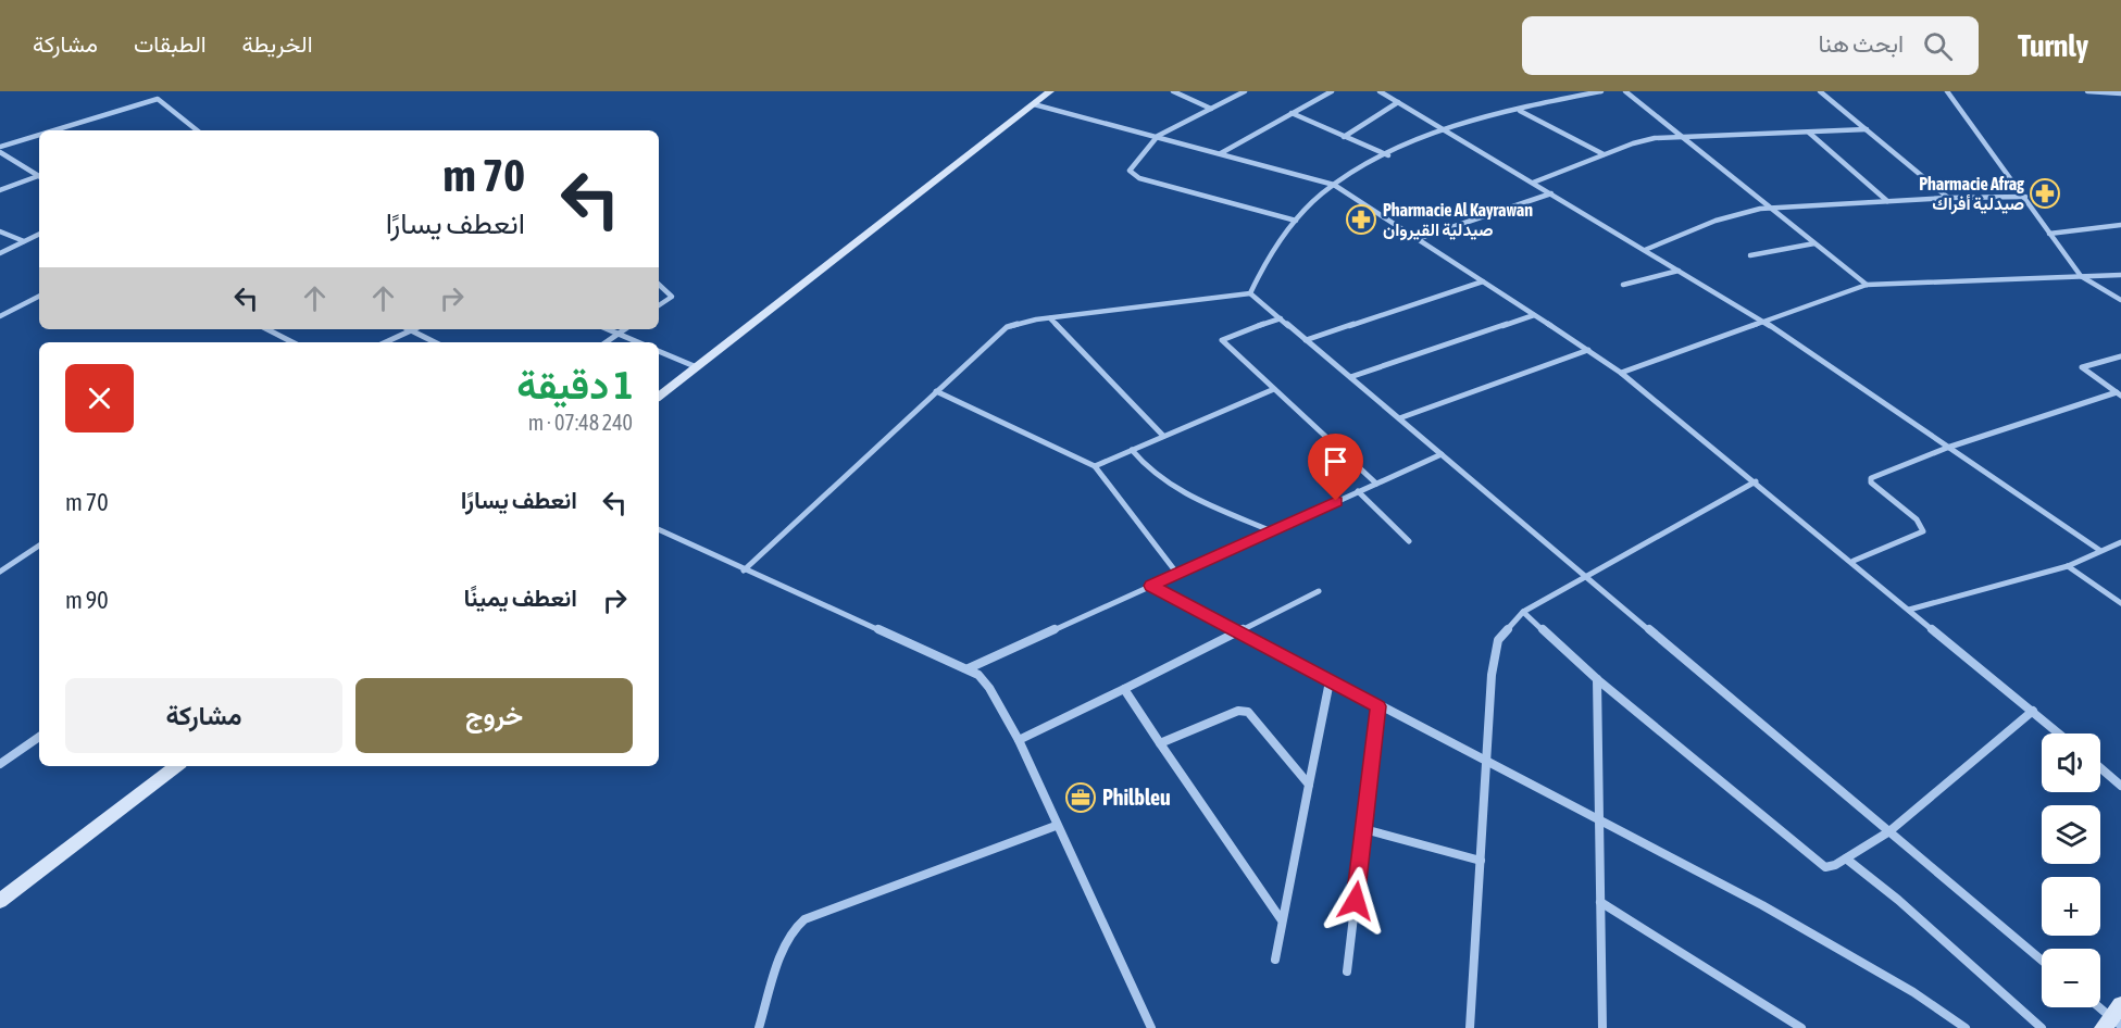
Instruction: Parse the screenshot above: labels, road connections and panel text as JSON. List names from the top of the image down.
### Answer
{
  "places": {
    "pharmacy": ["Pharmacie Afrag صيدلية أفراك", "Pharmacie Al Kayrawan صيدلية القيروان"],
    "office": ["Philbleu"]
  },
  "page": {
    "header": "Turnly",
    "search": "ابحث هنا",
    "nav": ["الخريطة", "الطبقات", "مشاركة"],
    "turn": ["70 m", "انعطف يسارًا"],
    "heading": ["1 دقيقة", "240 m · 07:48"],
    "list": [
      {
        "name": "انعطف يسارًا",
        "value": "70 m"
      },
      {
        "name": "انعطف يمينًا",
        "value": "90 m"
      }
    ],
    "buttons": ["خروج", "مشاركة"],
    "map_buttons": ["+", "−"]
  }
}
